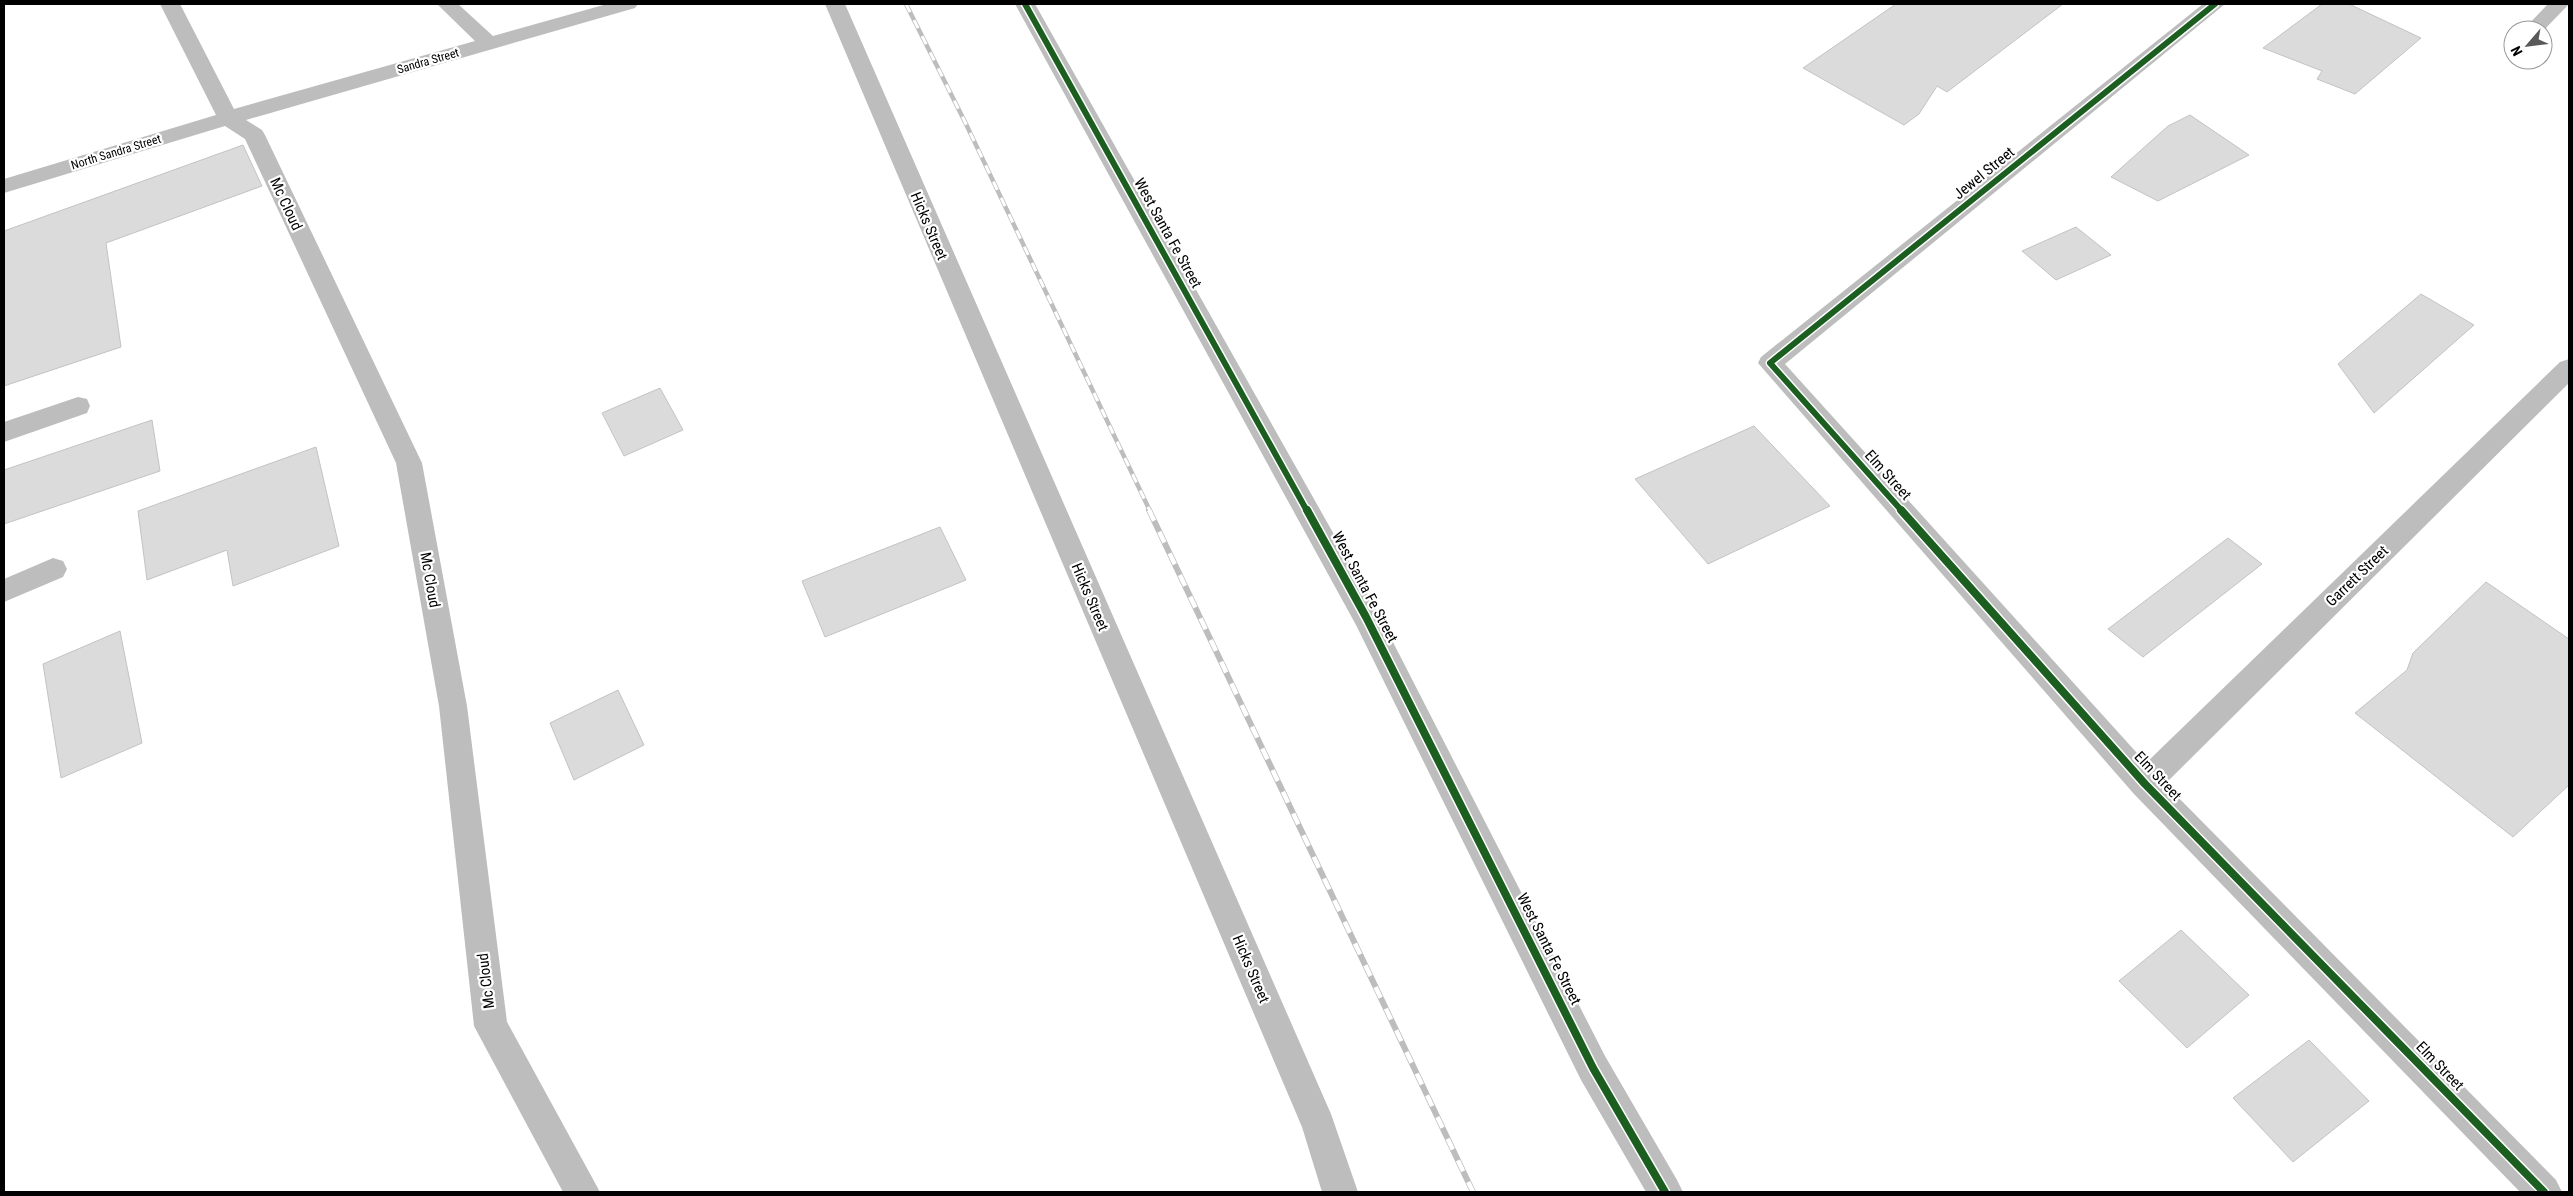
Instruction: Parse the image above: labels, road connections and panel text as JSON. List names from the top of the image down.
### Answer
{
  "streets": {
    "street": [
      "Sandra Street",
      "North Sandra Street",
      "Jewel Street",
      "Mc Cloud",
      "Hicks Street",
      "West Santa Fe Street",
      "Elm Street",
      "Garrett Street"
    ]
  },
  "crossings": [
    ["Sandra Street", "North Sandra Street"],
    ["Sandra Street", "Mc Cloud"],
    ["North Sandra Street", "Mc Cloud"],
    ["Jewel Street", "Elm Street"],
    ["Elm Street", "Garrett Street"]
  ],
  "north": "bottom left"
}
